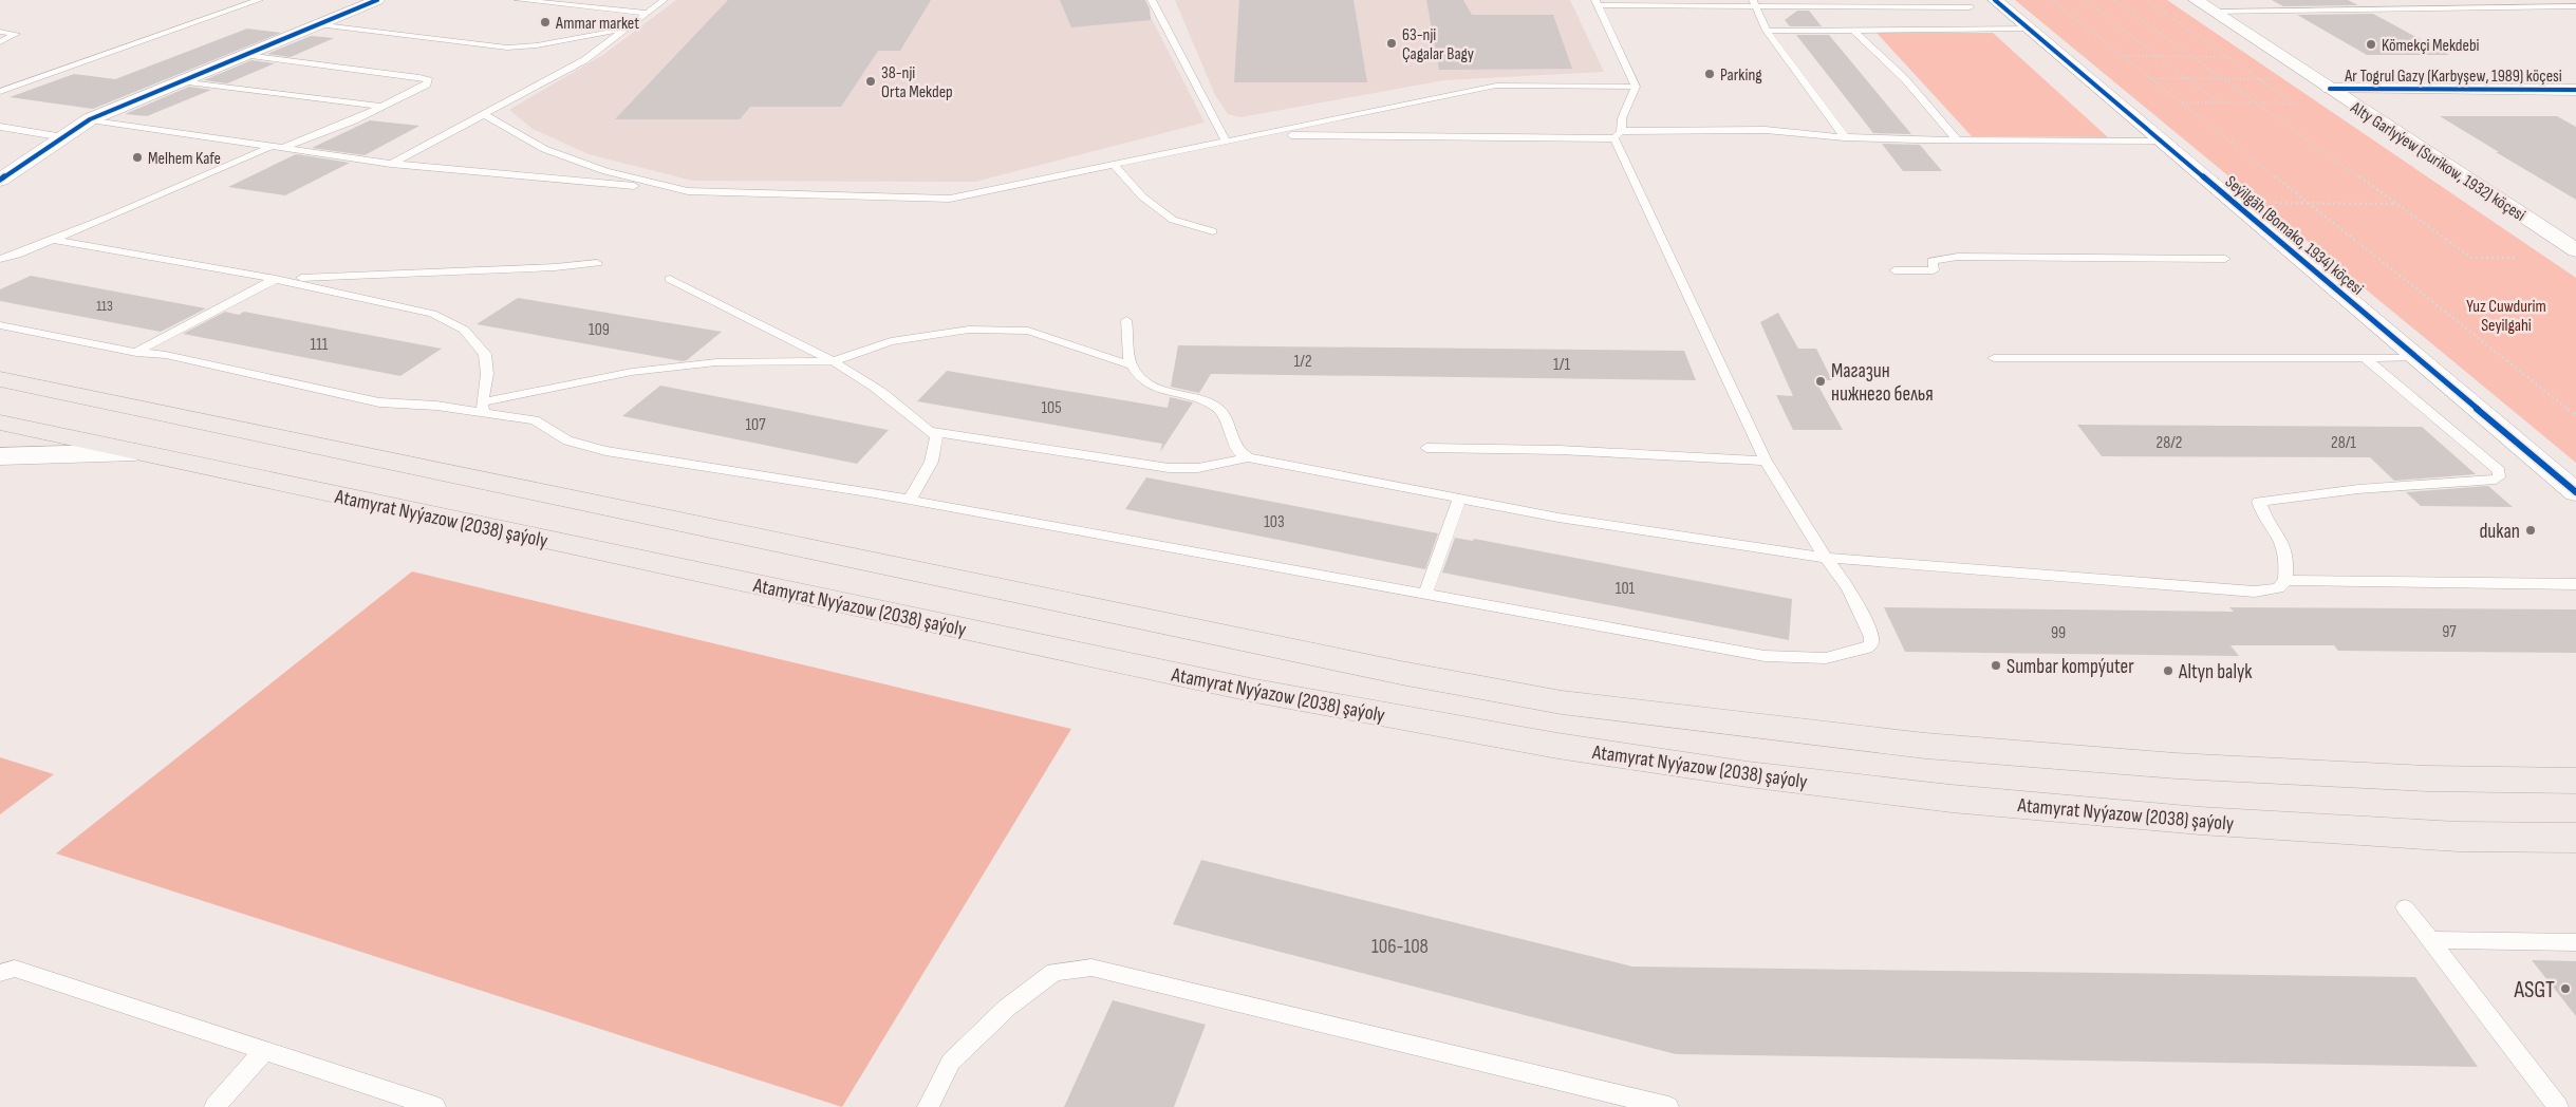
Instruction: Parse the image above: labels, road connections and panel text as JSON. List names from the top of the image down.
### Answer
{
  "streets": {
    "main road": ["Atamyrat Nyýazow (2038) şaýoly"],
    "street": ["Ar Togrul Gazy (Karbyşew, 1989) köçesi", "Alty Garlyýew (Surikow, 1932) köçesi", "Seýilgäh (Bomako, 1934) köçesi"]
  },
  "crossings": [
    ["Ar Togrul Gazy (Karbyşew, 1989) köçesi", "Alty Garlyýew (Surikow, 1932) köçesi"]
  ],
  "parks": ["Yuz Cuwdurim Seyilgahi"],
  "places": [
    "Ammar market",
    "63-nji Çagalar Bagy",
    "Kömekçi Mekdebi",
    "Parking",
    "38-nji Orta Mekdep",
    "Melhem Kafe",
    "Магазин нижнего белья",
    "dukan",
    "Sumbar kompýuter",
    "Altyn balyk",
    "ASGT"
  ],
  "house_numbers": [
    "113",
    "109",
    "111",
    "1/2",
    "1/1",
    "105",
    "107",
    "28/2",
    "28/1",
    "103",
    "101",
    "97",
    "99",
    "106-108"
  ]
}
